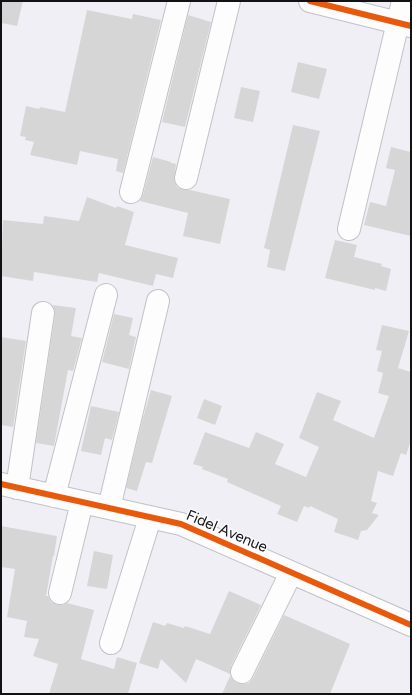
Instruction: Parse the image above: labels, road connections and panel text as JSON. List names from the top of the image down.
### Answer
{
  "streets": {
    "street": ["Fidel Avenue"]
  }
}
